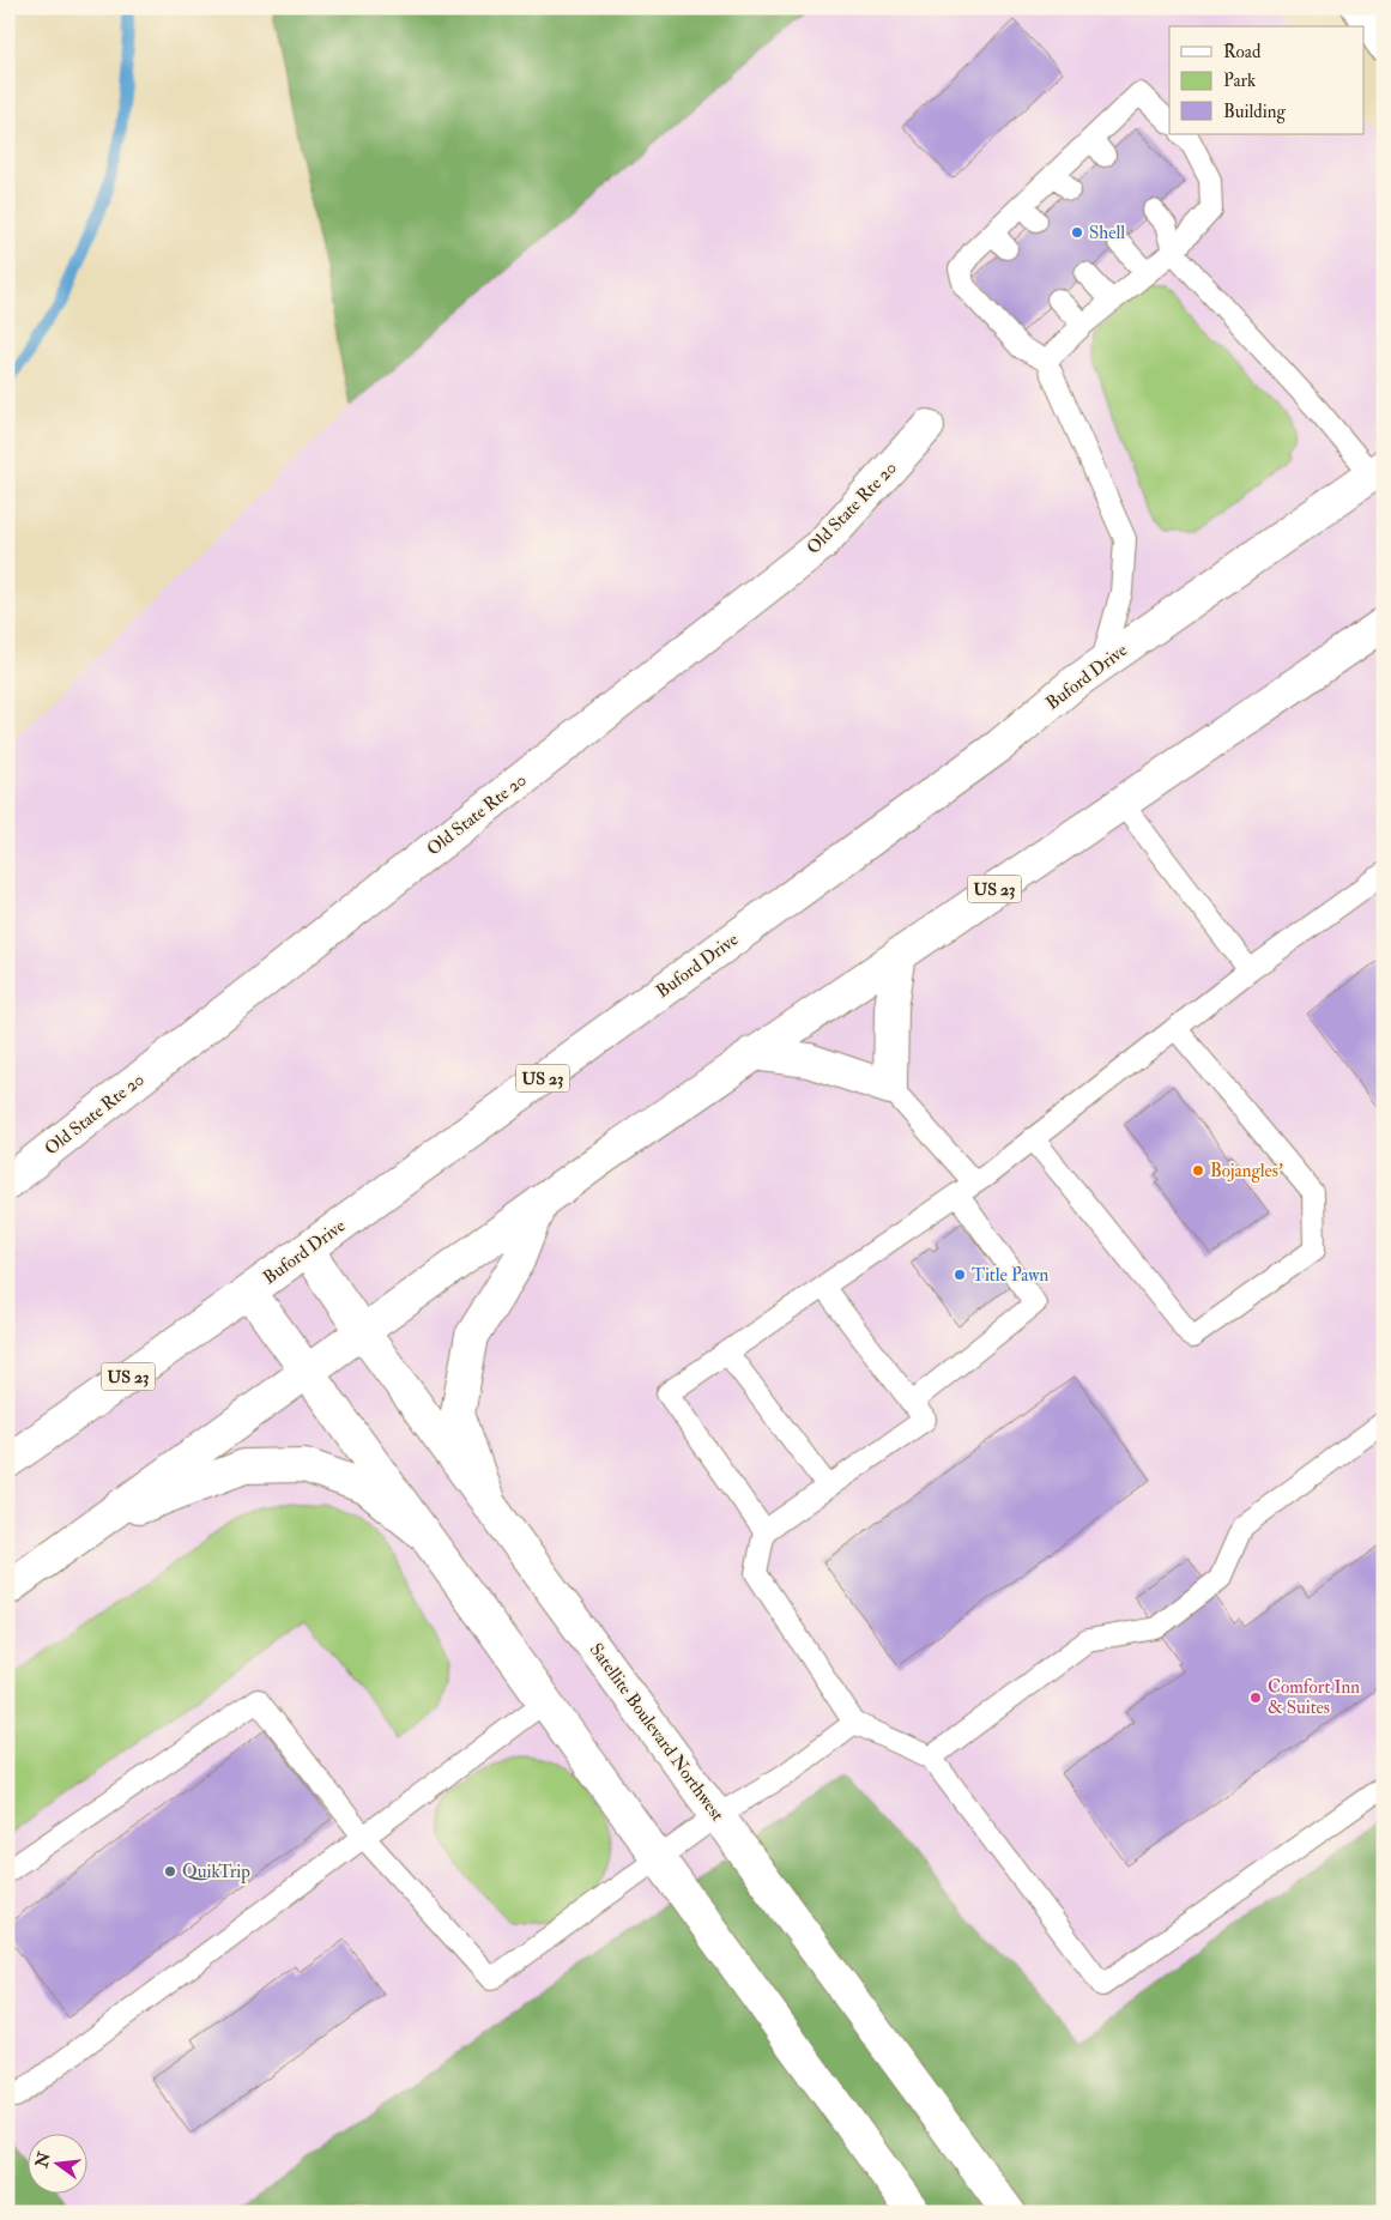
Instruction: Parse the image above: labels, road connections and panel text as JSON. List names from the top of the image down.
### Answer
{
  "streets": {
    "main road": [
      "Old State Rte 20",
      "Buford Drive",
      "US 23",
      "Satellite Boulevard Northwest"
    ]
  },
  "crossings": [
    ["Buford Drive", "Satellite Boulevard Northwest"],
    ["US 23", "Satellite Boulevard Northwest"]
  ],
  "places": [
    "Shell",
    "Bojangles'",
    "Title Pawn",
    "Comfort Inn & Suites",
    "QuikTrip"
  ],
  "legend": ["Road", "Park", "Building"],
  "north": "left"
}
